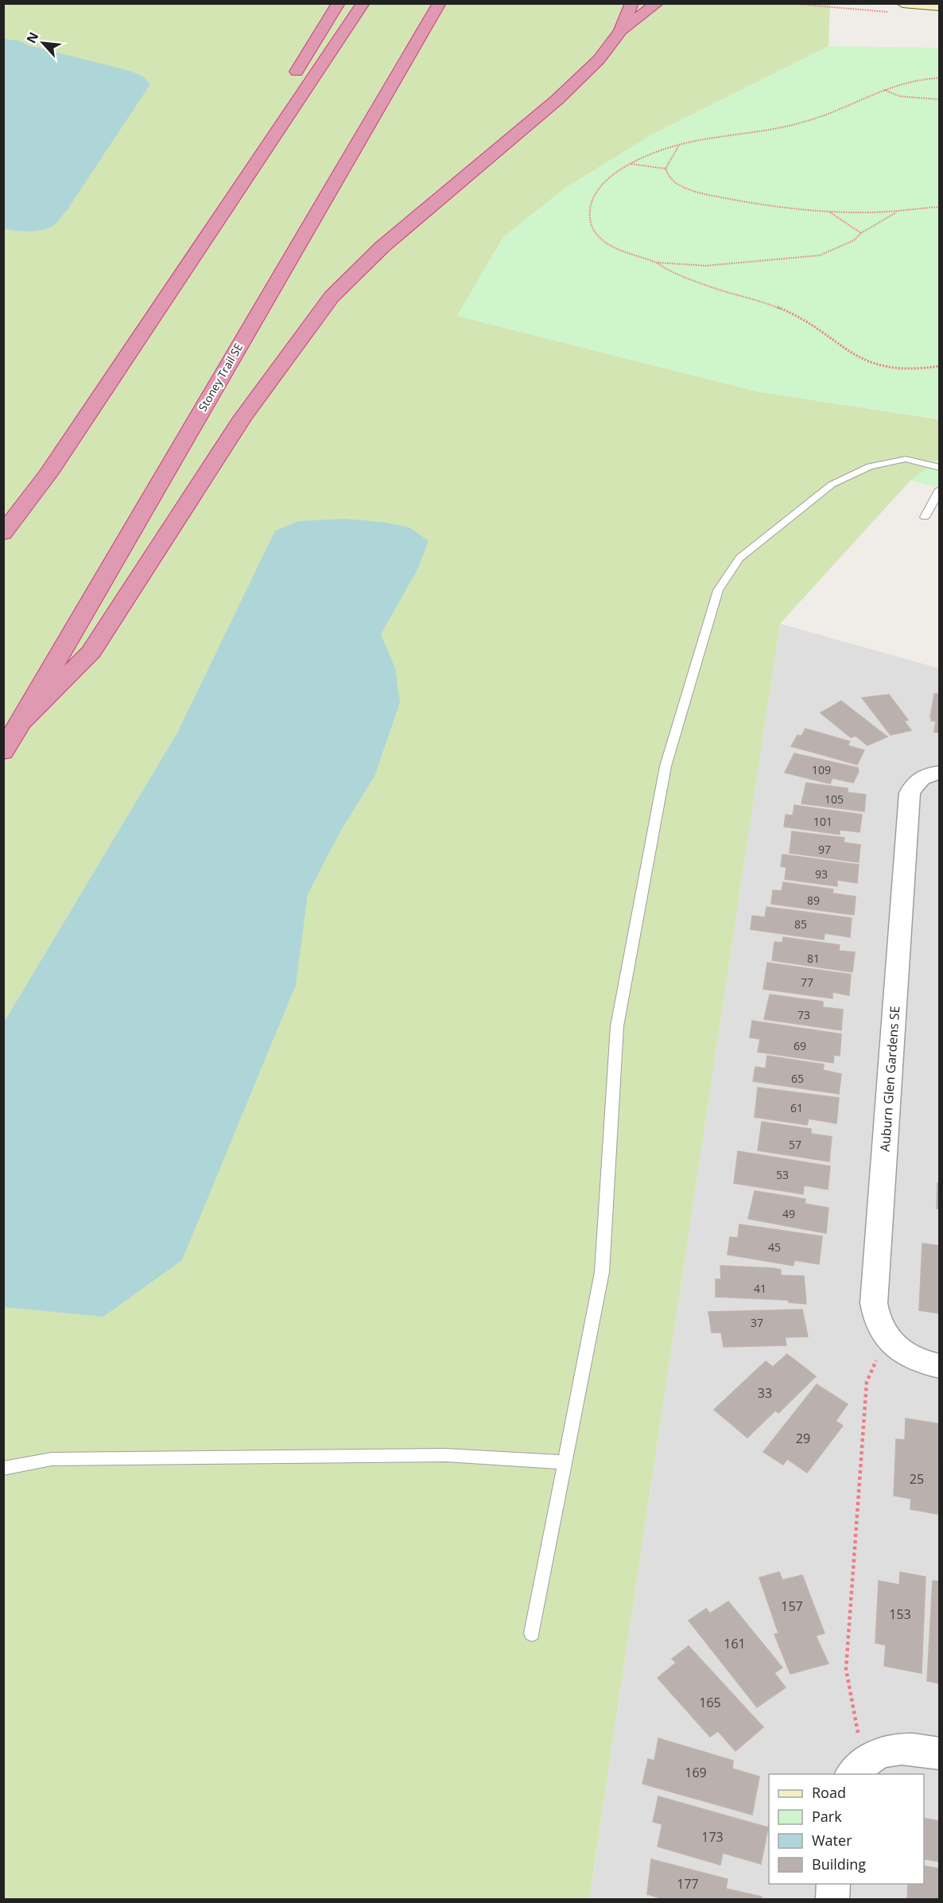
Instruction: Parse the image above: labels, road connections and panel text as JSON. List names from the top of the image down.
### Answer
{
  "streets": {
    "highway": ["Stoney Trail SE"],
    "street": ["Auburn Glen Gardens SE"]
  },
  "house_numbers": [
    "109",
    "105",
    "101",
    "97",
    "93",
    "89",
    "85",
    "81",
    "77",
    "73",
    "69",
    "65",
    "61",
    "57",
    "53",
    "49",
    "45",
    "41",
    "37",
    "33",
    "29",
    "25",
    "157",
    "153",
    "161",
    "165",
    "169",
    "173",
    "177"
  ],
  "legend": [
    "Road",
    "Park",
    "Water",
    "Building"
  ],
  "north": "top left"
}
